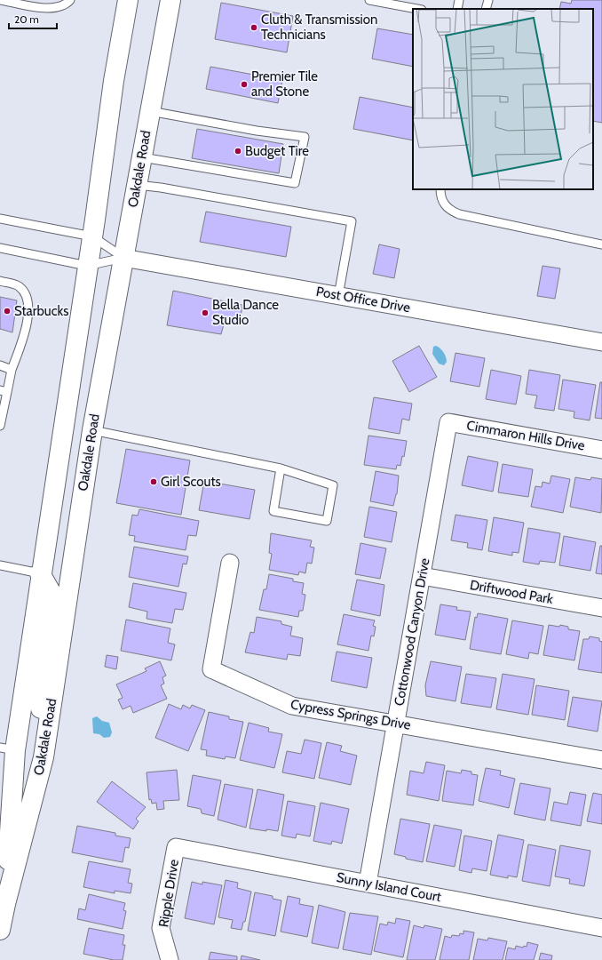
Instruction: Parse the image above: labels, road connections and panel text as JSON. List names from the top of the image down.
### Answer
{
  "streets": {
    "main road": ["Oakdale Road"],
    "street": [
      "Post Office Drive",
      "Cimmaron Hills Drive",
      "Driftwood Park",
      "Cottonwood Canyon Drive",
      "Cypress Springs Drive",
      "Sunny Island Court",
      "Ripple Drive"
    ]
  },
  "crossings": [
    ["Oakdale Road", "Post Office Drive"],
    ["Cimmaron Hills Drive", "Cottonwood Canyon Drive"],
    ["Driftwood Park", "Cottonwood Canyon Drive"],
    ["Cottonwood Canyon Drive", "Cypress Springs Drive"],
    ["Cottonwood Canyon Drive", "Sunny Island Court"],
    ["Sunny Island Court", "Ripple Drive"]
  ],
  "places": [
    "Cluth & Transmission Technicians",
    "Premier Tile and Stone",
    "Budget Tire",
    "Starbucks",
    "Bella Dance Studio",
    "Girl Scouts"
  ],
  "scale_bar": "20 m"
}
